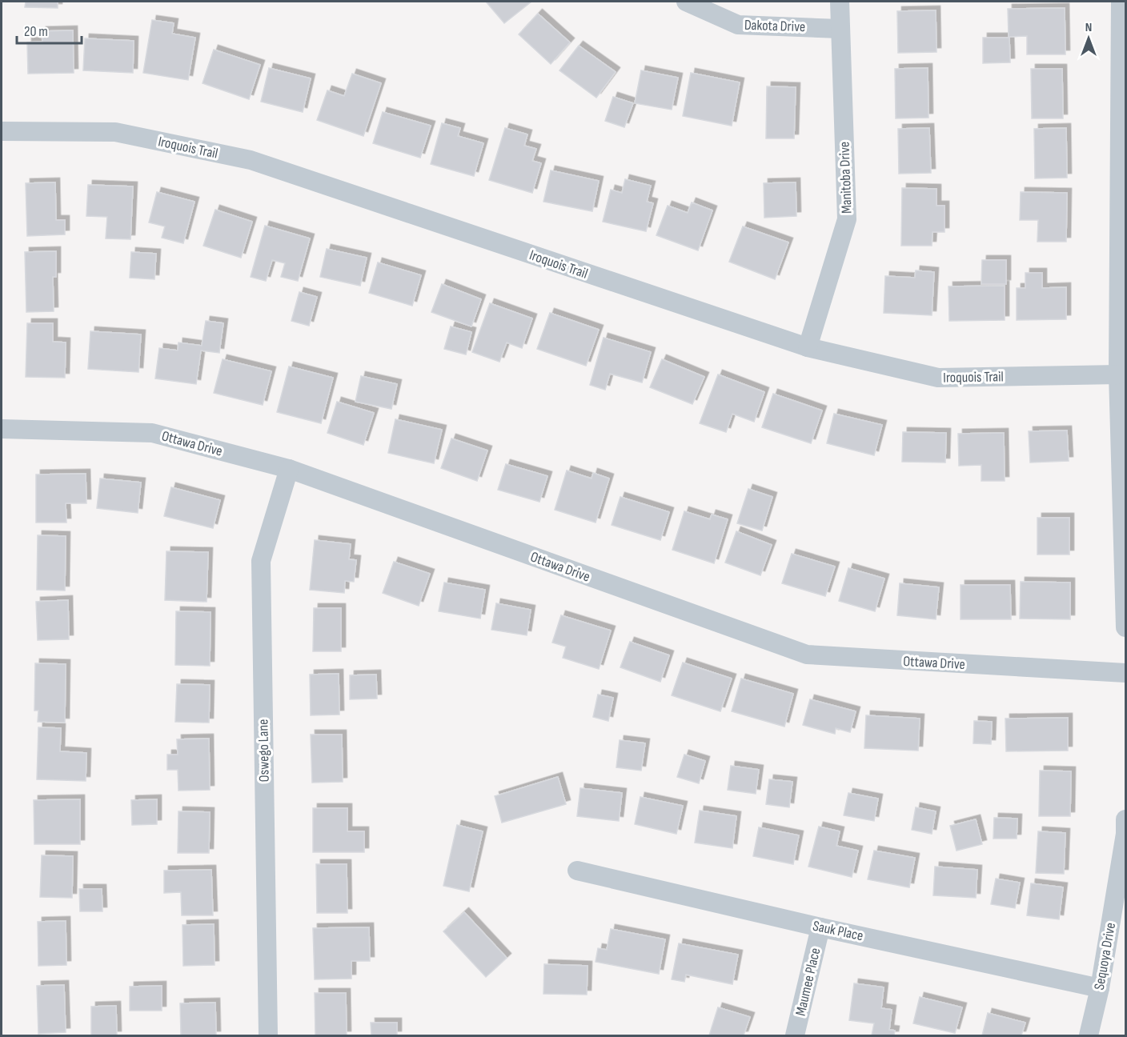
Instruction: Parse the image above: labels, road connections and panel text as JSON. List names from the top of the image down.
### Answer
{
  "streets": {
    "street": [
      "Dakota Drive",
      "Iroquois Trail",
      "Manitoba Drive",
      "Ottawa Drive",
      "Oswego Lane",
      "Sauk Place",
      "Sequoya Drive",
      "Maumee Place"
    ]
  },
  "crossings": [
    ["Dakota Drive", "Manitoba Drive"],
    ["Iroquois Trail", "Manitoba Drive"],
    ["Ottawa Drive", "Oswego Lane"],
    ["Sauk Place", "Sequoya Drive"],
    ["Sauk Place", "Maumee Place"]
  ],
  "scale_bar": "20 m",
  "north": "top"
}
